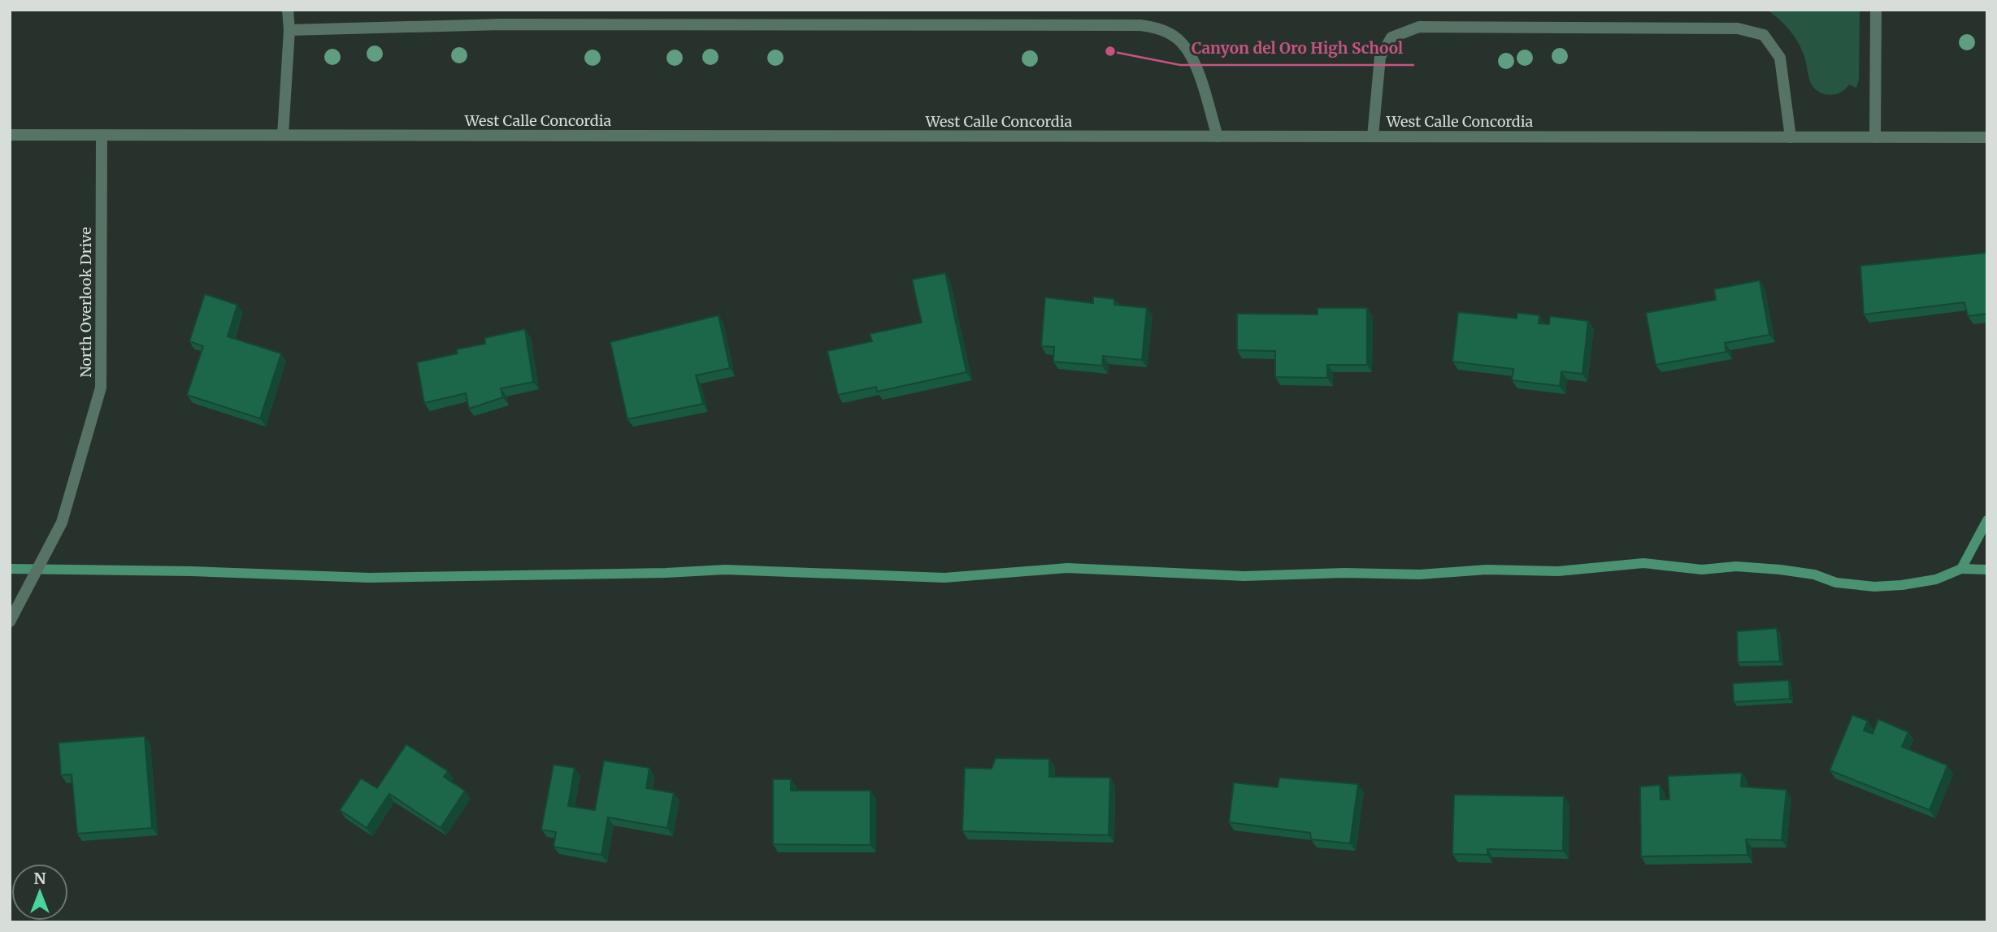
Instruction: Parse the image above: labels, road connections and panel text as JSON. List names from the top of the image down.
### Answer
{
  "streets": {
    "street": ["West Calle Concordia", "North Overlook Drive"]
  },
  "crossings": [
    ["West Calle Concordia", "North Overlook Drive"]
  ],
  "places": ["Canyon del Oro High School"],
  "north": "top"
}
